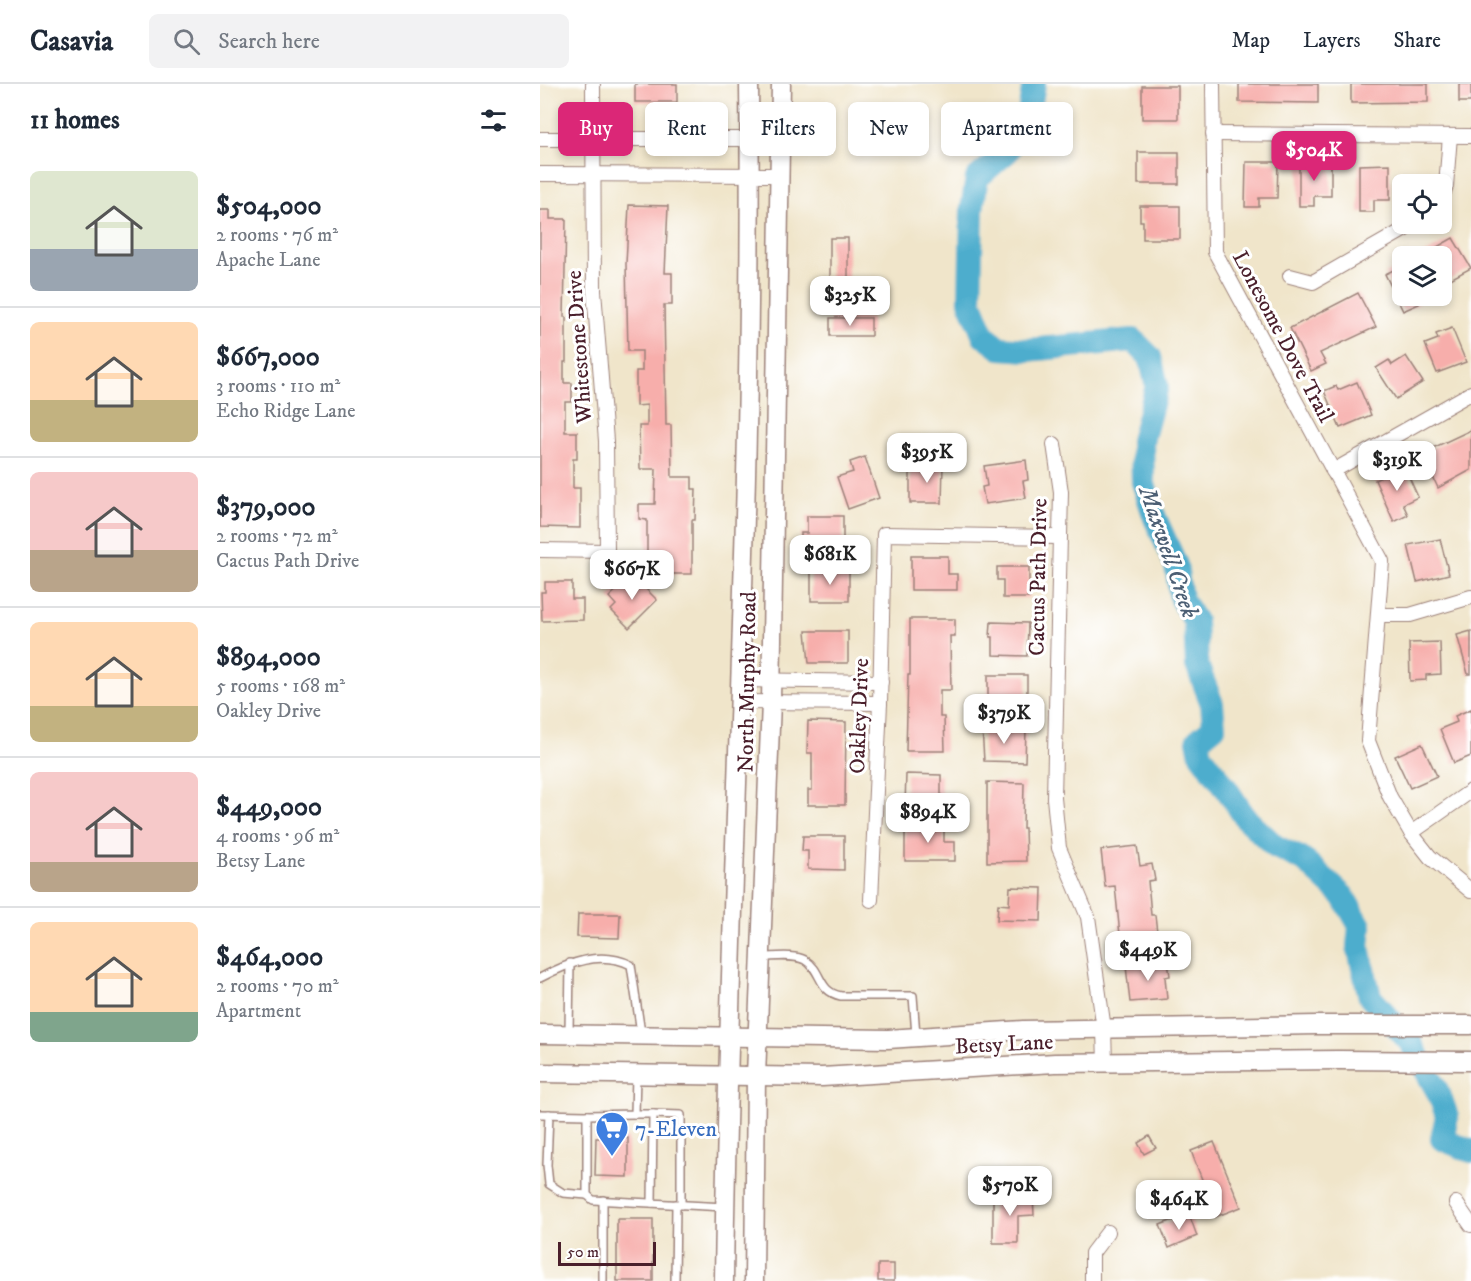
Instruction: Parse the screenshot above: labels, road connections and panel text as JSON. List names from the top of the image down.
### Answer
{
  "streets": {
    "main road": ["North Murphy Road", "Betsy Lane"],
    "street": [
      "Lonesome Dove Trail",
      "Whitestone Drive",
      "Cactus Path Drive",
      "Oakley Drive"
    ]
  },
  "crossings": [
    ["Cactus Path Drive", "Oakley Drive"],
    ["Cactus Path Drive", "Betsy Lane"],
    ["North Murphy Road", "Betsy Lane"]
  ],
  "water": ["Maxwell Creek"],
  "places": {
    "supermarket": ["7-Eleven"]
  },
  "scale_bar": "50 m",
  "page": {
    "header": "Casavia",
    "search": "Search here",
    "nav": ["Map", "Layers", "Share"],
    "heading": "11 homes",
    "chip": [
      "Buy",
      "Rent",
      "Filters",
      "New",
      "Apartment"
    ],
    "price": [
      "$504K",
      "$325K",
      "$395K",
      "$319K",
      "$681K",
      "$667K",
      "$379K",
      "$894K",
      "$449K",
      "$570K",
      "$464K"
    ],
    "list": [
      {
        "name": "$504,000",
        "note": "2 rooms · 76 m² · Apache Lane"
      },
      {
        "name": "$667,000",
        "note": "3 rooms · 110 m² · Echo Ridge Lane"
      },
      {
        "name": "$379,000",
        "note": "2 rooms · 72 m² · Cactus Path Drive"
      },
      {
        "name": "$894,000",
        "note": "5 rooms · 168 m² · Oakley Drive"
      },
      {
        "name": "$449,000",
        "note": "4 rooms · 96 m² · Betsy Lane"
      },
      {
        "name": "$464,000",
        "note": "2 rooms · 70 m² · Apartment"
      }
    ],
    "scale": "50 m"
  }
}
